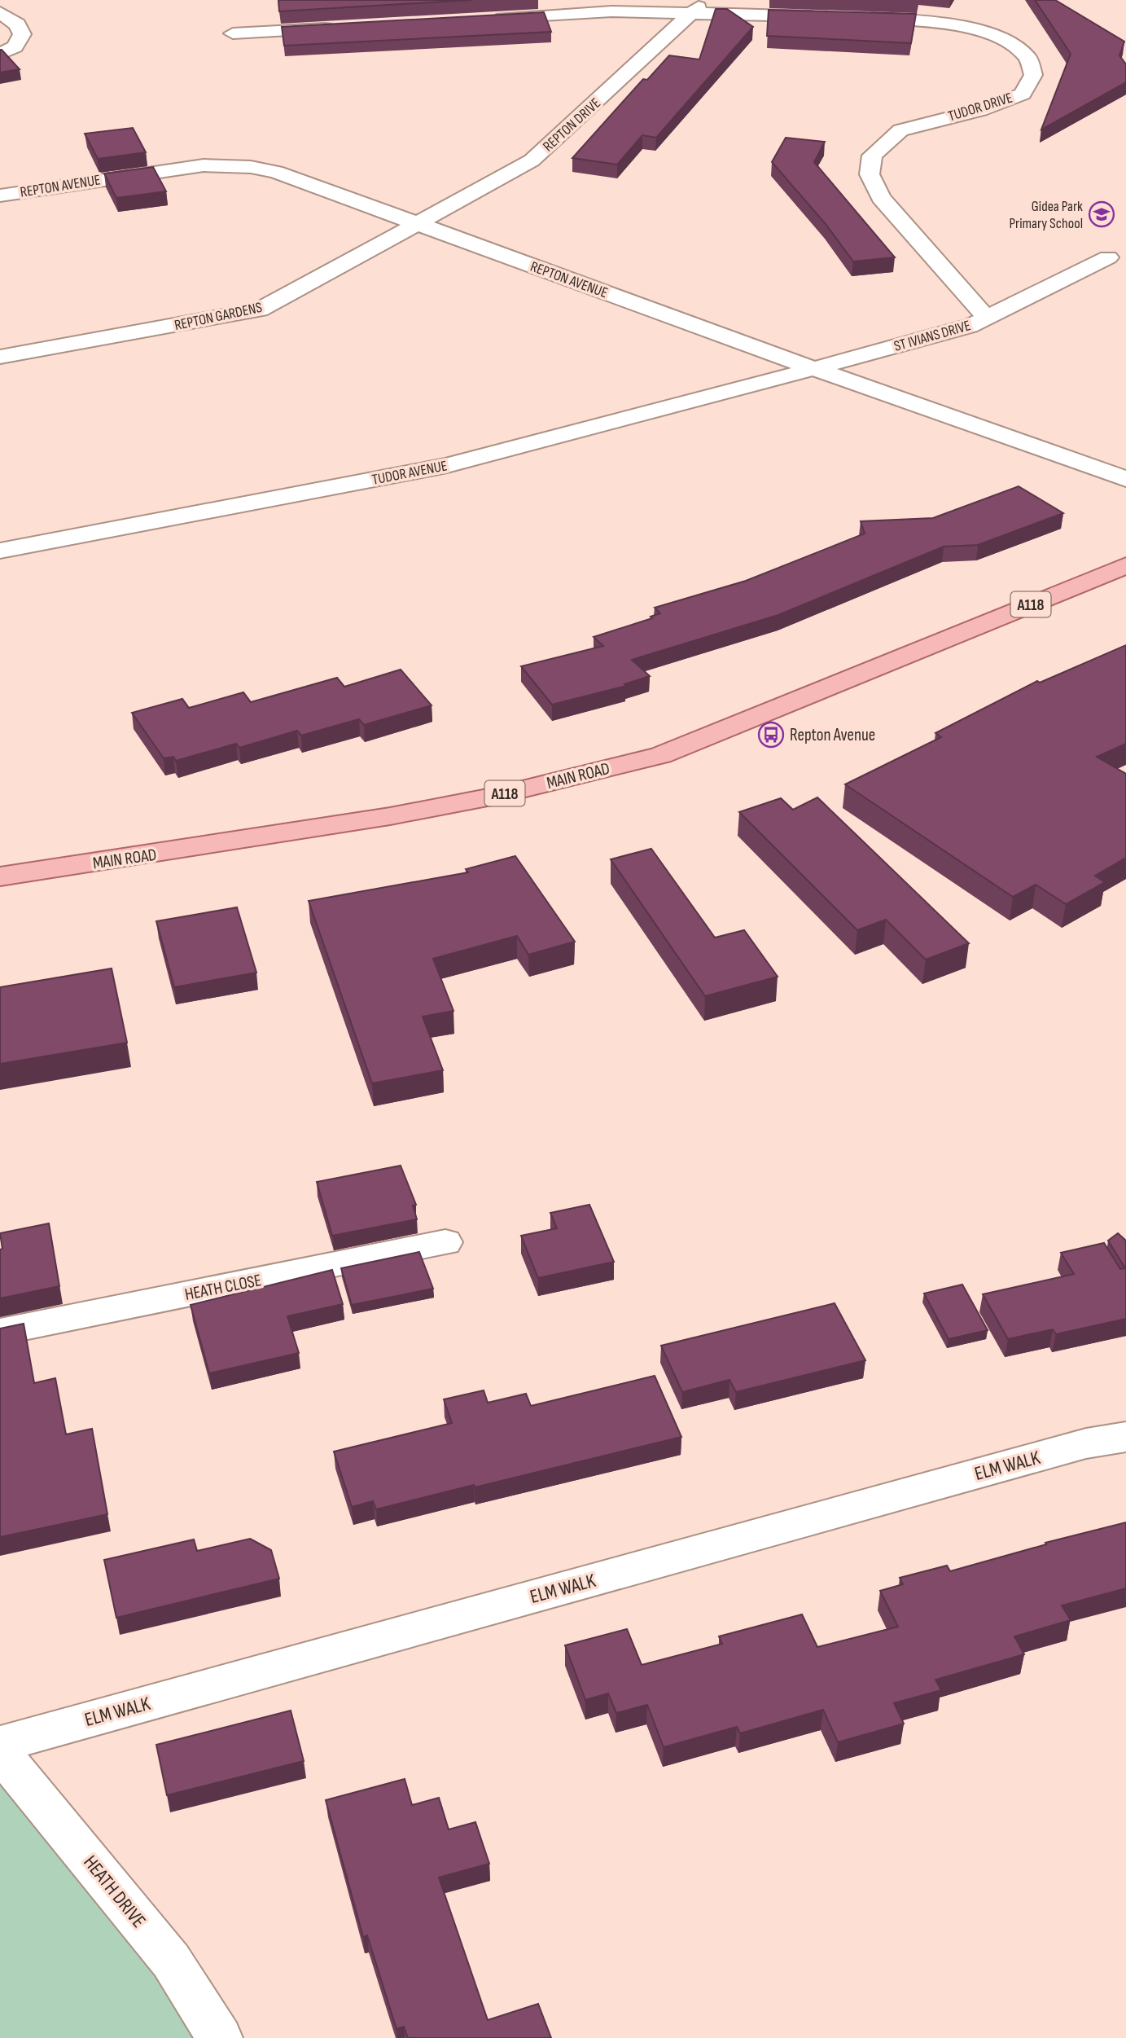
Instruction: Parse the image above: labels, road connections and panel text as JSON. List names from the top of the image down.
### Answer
{
  "streets": {
    "main road": ["A118", "MAIN ROAD"],
    "street": [
      "TUDOR DRIVE",
      "REPTON DRIVE",
      "REPTON AVENUE",
      "REPTON GARDENS",
      "ST IVIANS DRIVE",
      "TUDOR AVENUE",
      "HEATH CLOSE",
      "ELM WALK",
      "HEATH DRIVE"
    ]
  },
  "crossings": [
    ["TUDOR DRIVE", "ST IVIANS DRIVE"],
    ["REPTON DRIVE", "REPTON AVENUE"],
    ["REPTON DRIVE", "REPTON GARDENS"],
    ["REPTON AVENUE", "REPTON GARDENS"],
    ["REPTON AVENUE", "ST IVIANS DRIVE"],
    ["REPTON AVENUE", "TUDOR AVENUE"],
    ["ST IVIANS DRIVE", "TUDOR AVENUE"]
  ],
  "places": {
    "school or university": ["Gidea Park Primary School"],
    "bus stop": ["Repton Avenue"]
  }
}
